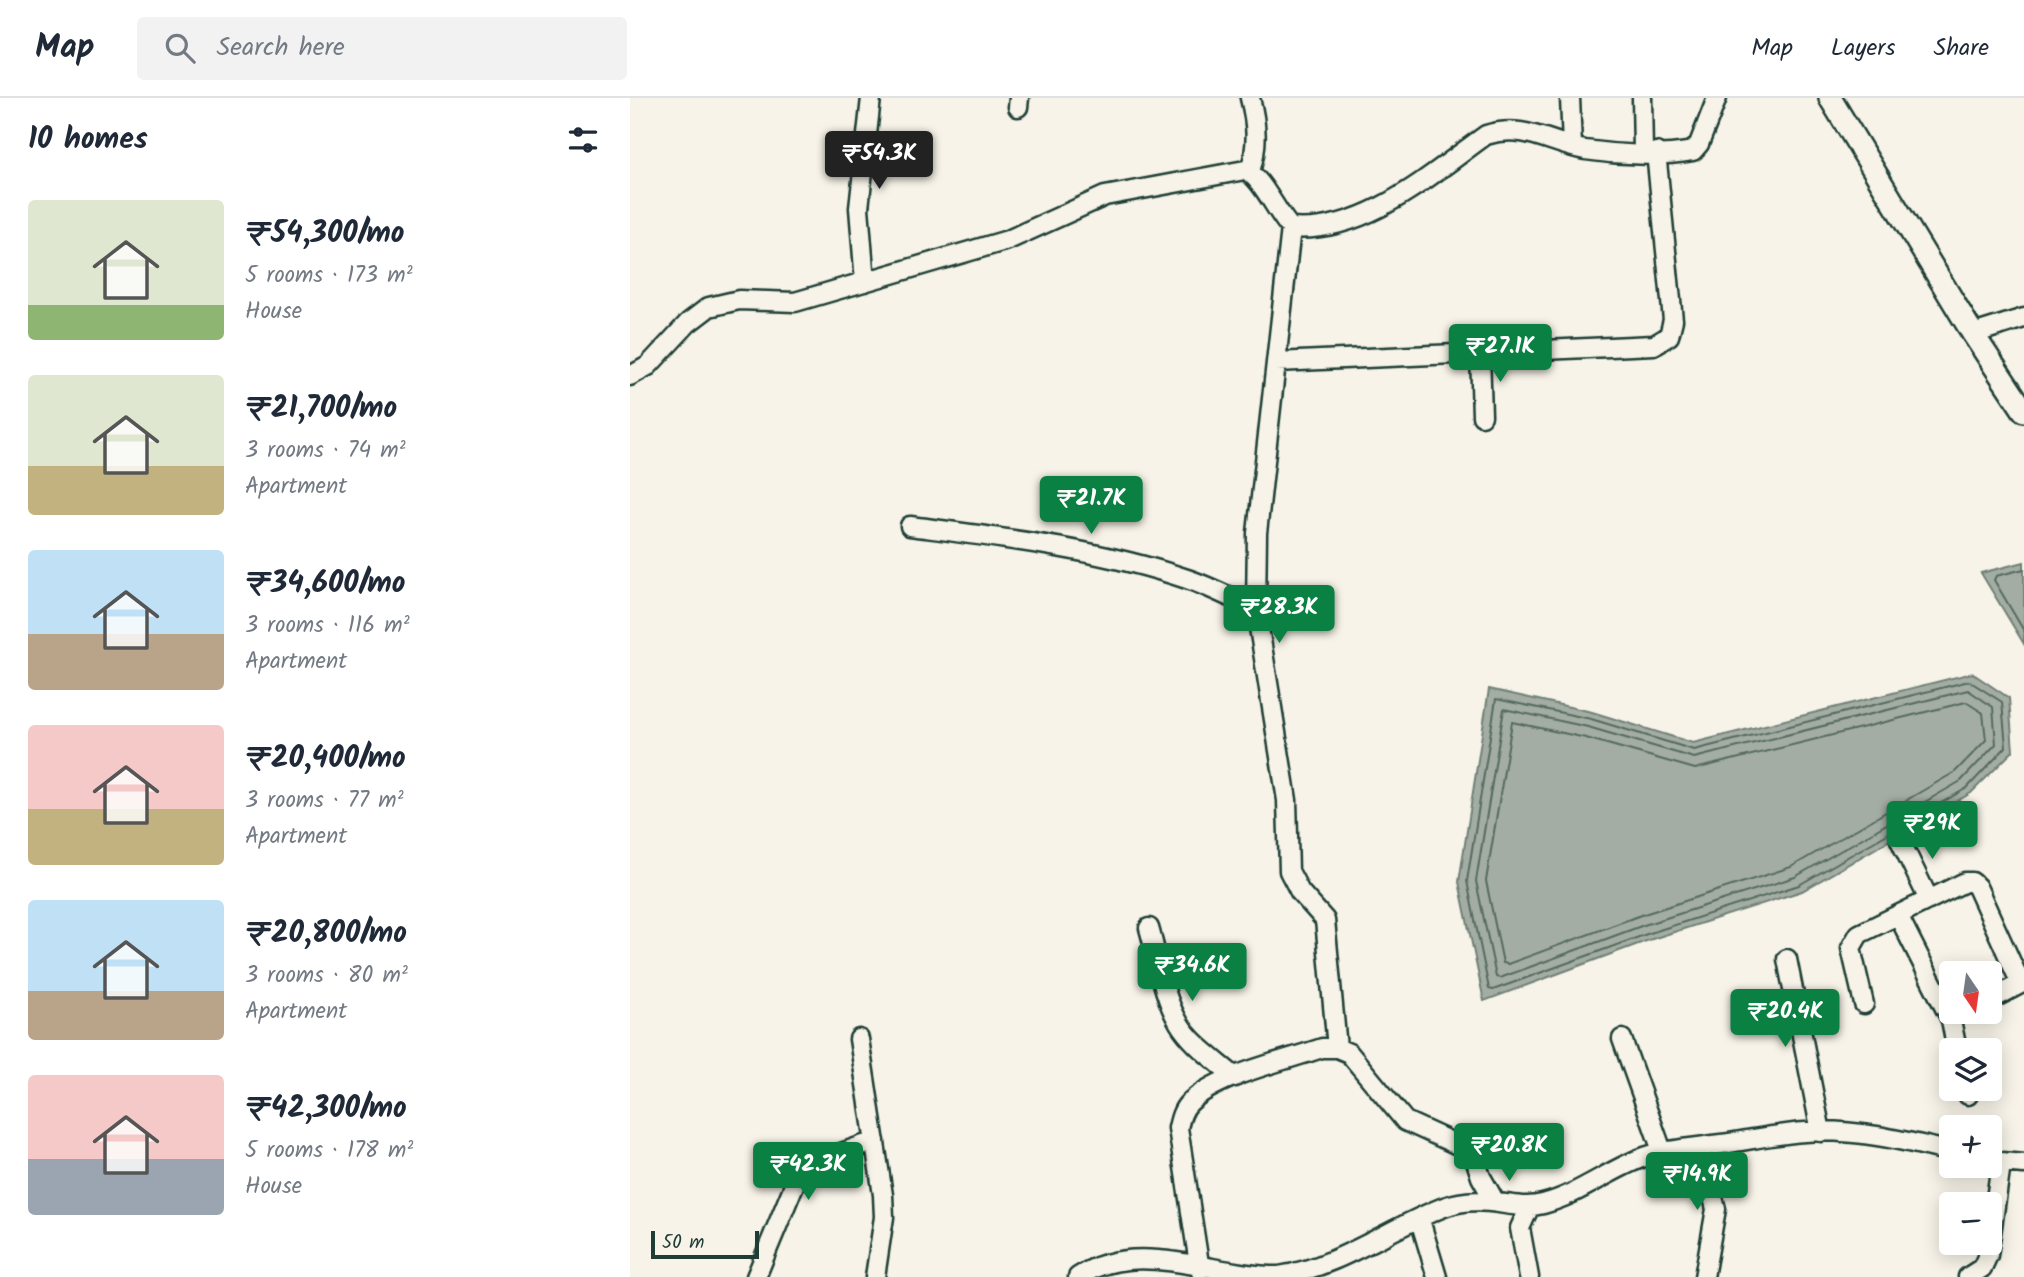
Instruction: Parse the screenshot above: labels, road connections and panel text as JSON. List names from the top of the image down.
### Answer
{
  "scale_bar": "50 m",
  "north": "bottom",
  "page": {
    "header": "Map",
    "search": "Search here",
    "nav": ["Map", "Layers", "Share"],
    "heading": "10 homes",
    "price": [
      "₹54.3K",
      "₹27.1K",
      "₹21.7K",
      "₹28.3K",
      "₹29K",
      "₹34.6K",
      "₹20.4K",
      "₹20.8K",
      "₹42.3K",
      "₹14.9K"
    ],
    "list": [
      {
        "name": "₹54,300/mo",
        "note": "5 rooms · 173 m² · House"
      },
      {
        "name": "₹21,700/mo",
        "note": "3 rooms · 74 m² · Apartment"
      },
      {
        "name": "₹34,600/mo",
        "note": "3 rooms · 116 m² · Apartment"
      },
      {
        "name": "₹20,400/mo",
        "note": "3 rooms · 77 m² · Apartment"
      },
      {
        "name": "₹20,800/mo",
        "note": "3 rooms · 80 m² · Apartment"
      },
      {
        "name": "₹42,300/mo",
        "note": "5 rooms · 178 m² · House"
      }
    ],
    "map_buttons": ["+", "−"],
    "scale": "50 m"
  }
}
